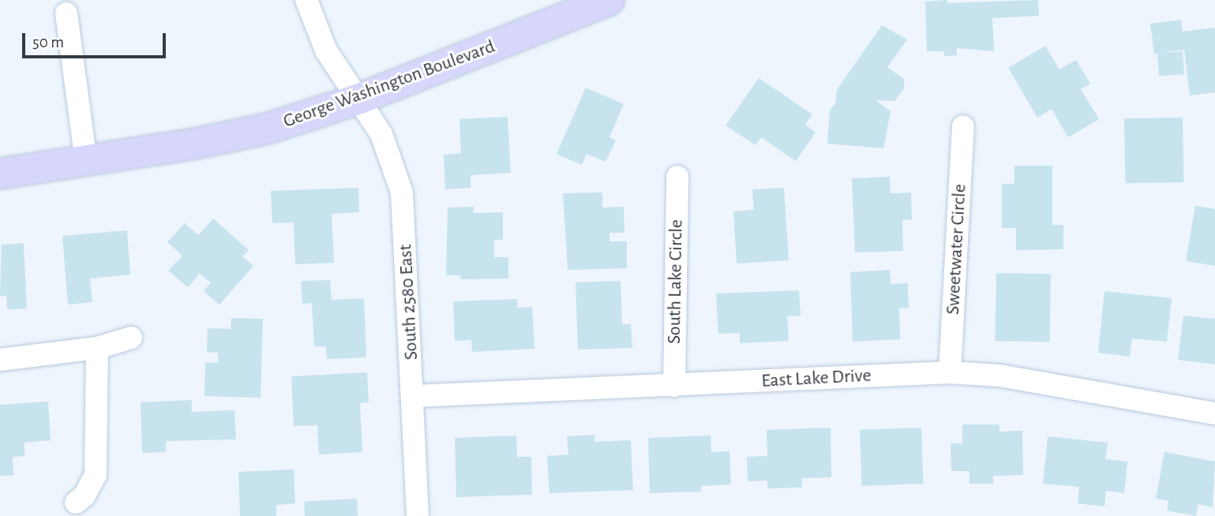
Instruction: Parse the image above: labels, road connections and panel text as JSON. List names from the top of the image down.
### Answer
{
  "streets": {
    "main road": ["George Washington Boulevard"],
    "street": [
      "Sweetwater Circle",
      "South Lake Circle",
      "South 2580 East",
      "East Lake Drive"
    ]
  },
  "crossings": [
    ["George Washington Boulevard", "South 2580 East"],
    ["Sweetwater Circle", "East Lake Drive"],
    ["South Lake Circle", "East Lake Drive"],
    ["South 2580 East", "East Lake Drive"]
  ],
  "scale_bar": "50 m"
}
